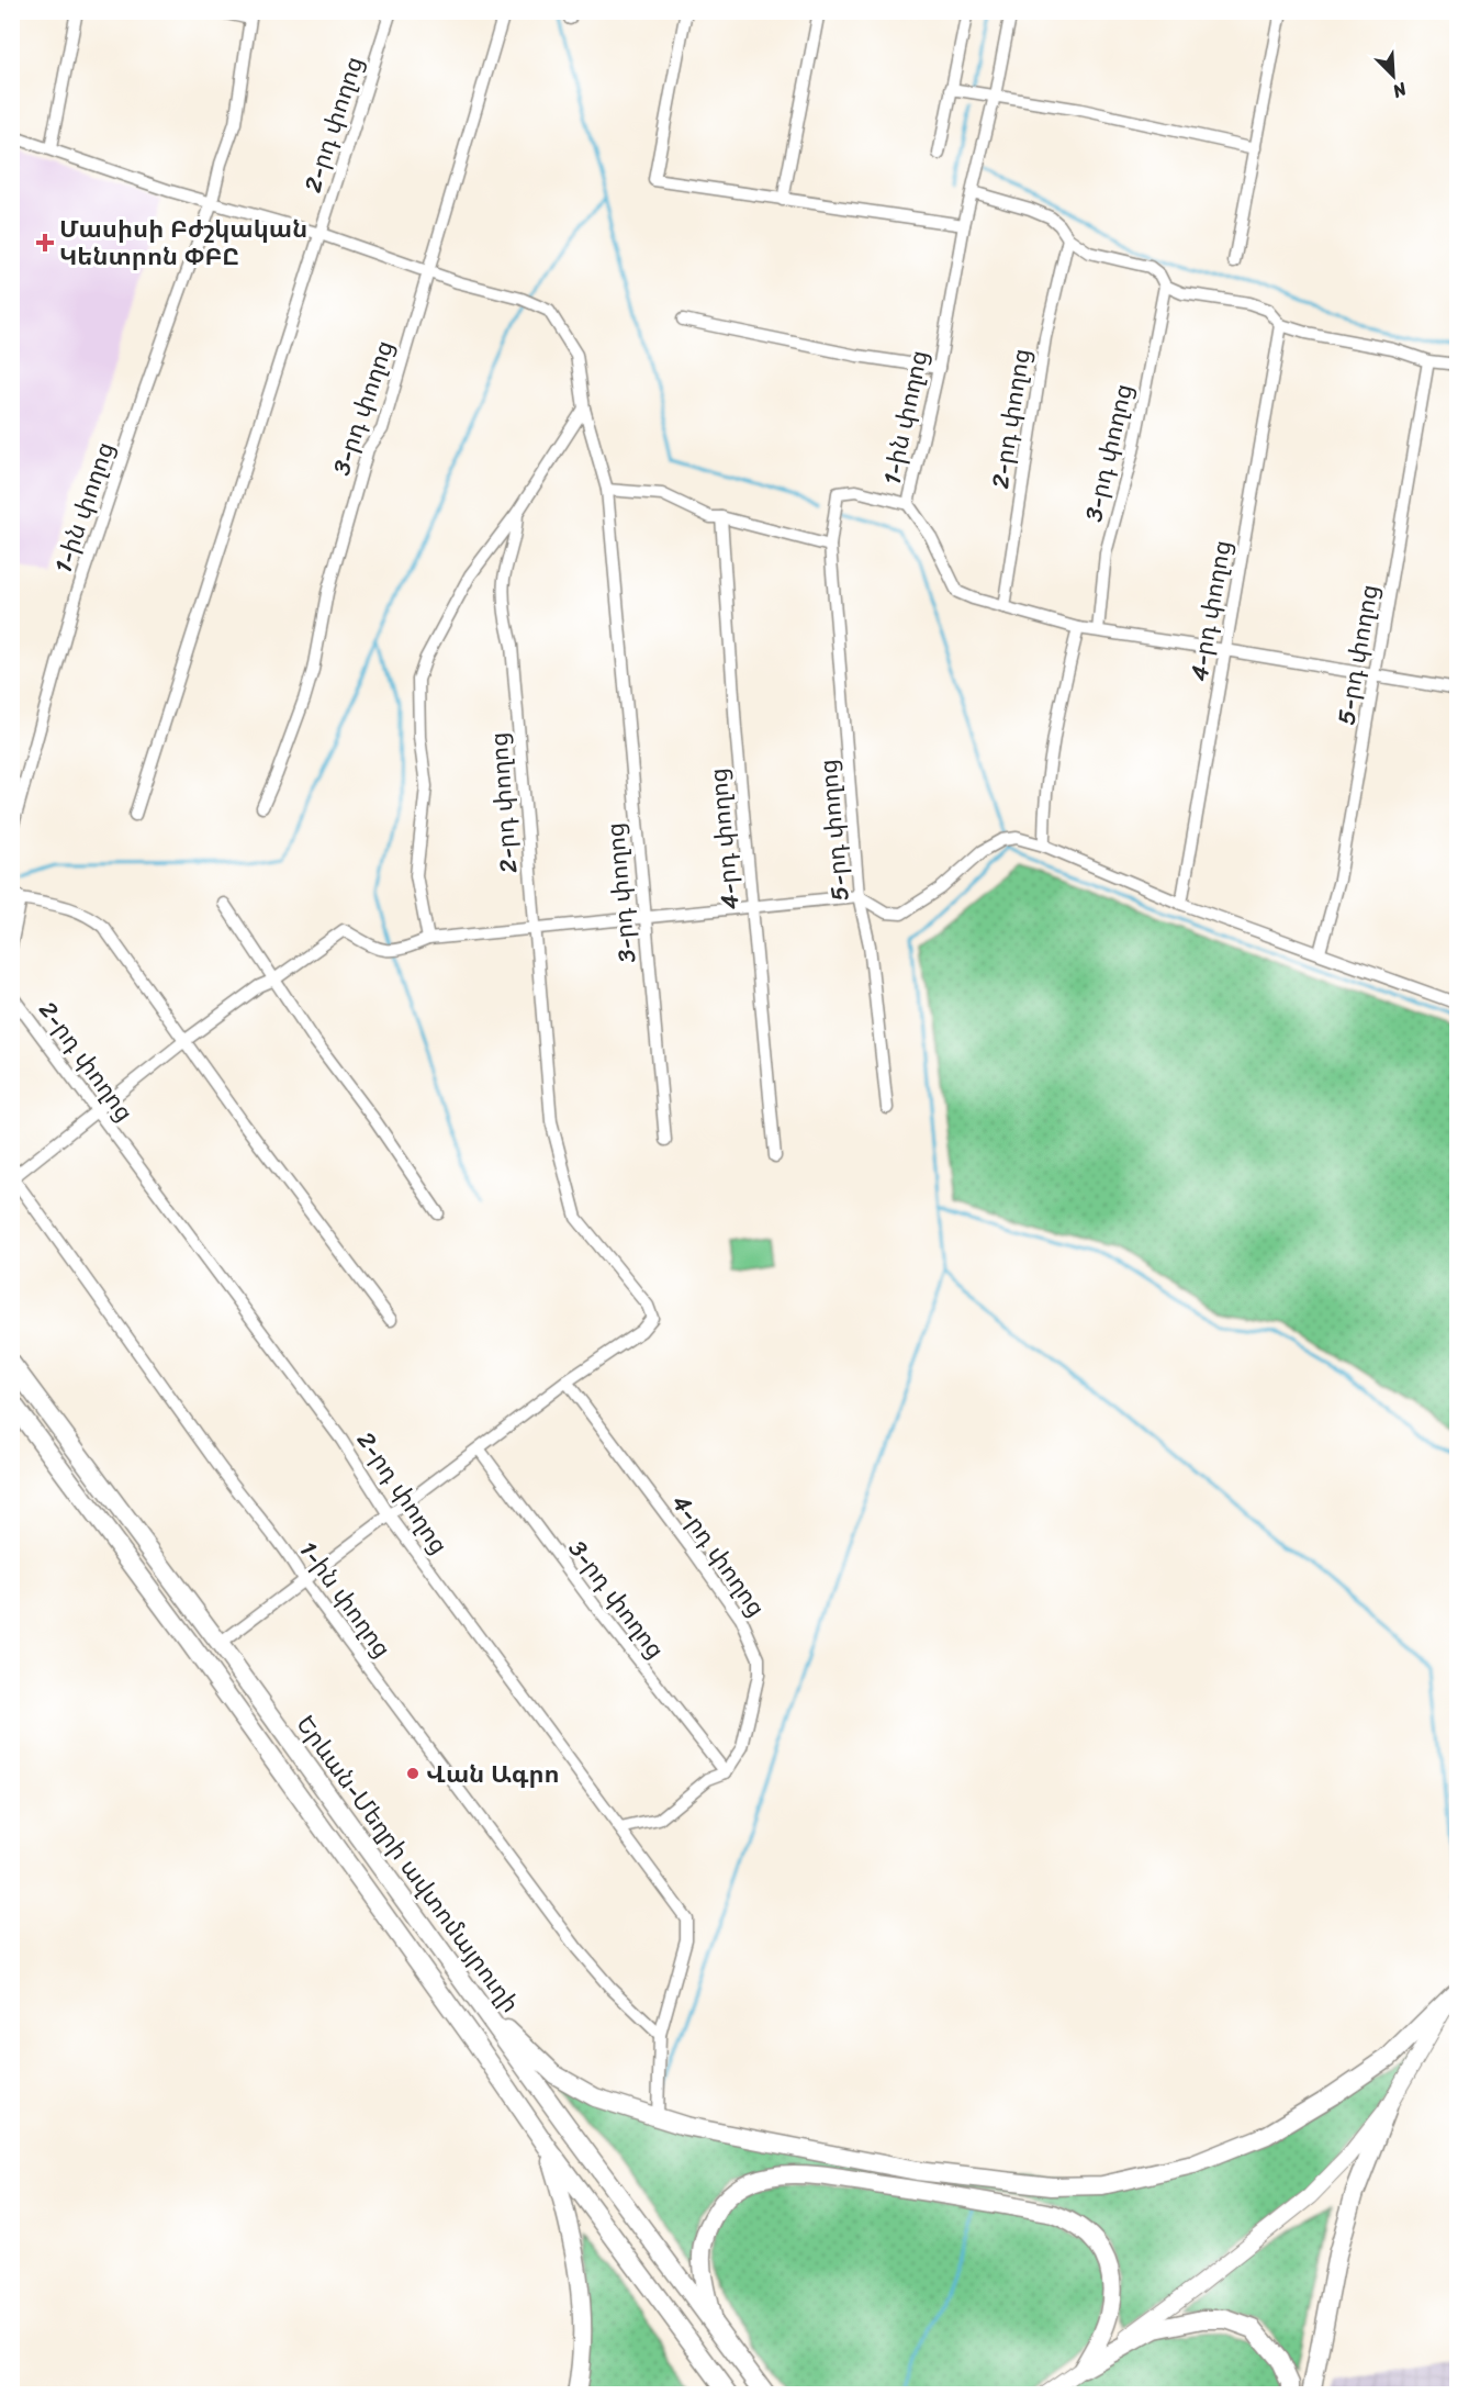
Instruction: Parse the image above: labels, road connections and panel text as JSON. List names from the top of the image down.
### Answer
{
  "streets": {
    "highway": ["Երևան-Մեղրի ավտոմայրուղի"],
    "street": [
      "2-րդ փողոց",
      "3-րդ փողոց",
      "1-ին փողոց",
      "4-րդ փողոց",
      "5-րդ փողոց"
    ]
  },
  "crossings": [
    ["2-րդ փողոց", "3-րդ փողոց"],
    ["2-րդ փողոց", "1-ին փողոց"],
    ["2-րդ փողոց", "4-րդ փողոց"],
    ["3-րդ փողոց", "1-ին փողոց"],
    ["3-րդ փողոց", "4-րդ փողոց"],
    ["1-ին փողոց", "4-րդ փողոց"],
    ["1-ին փողոց", "5-րդ փողոց"]
  ],
  "places": {
    "health": ["Մասիսի Բժշկական Կենտրոն ՓԲԸ"],
    "other": ["Վան Ագրո"]
  },
  "north": "bottom right"
}
